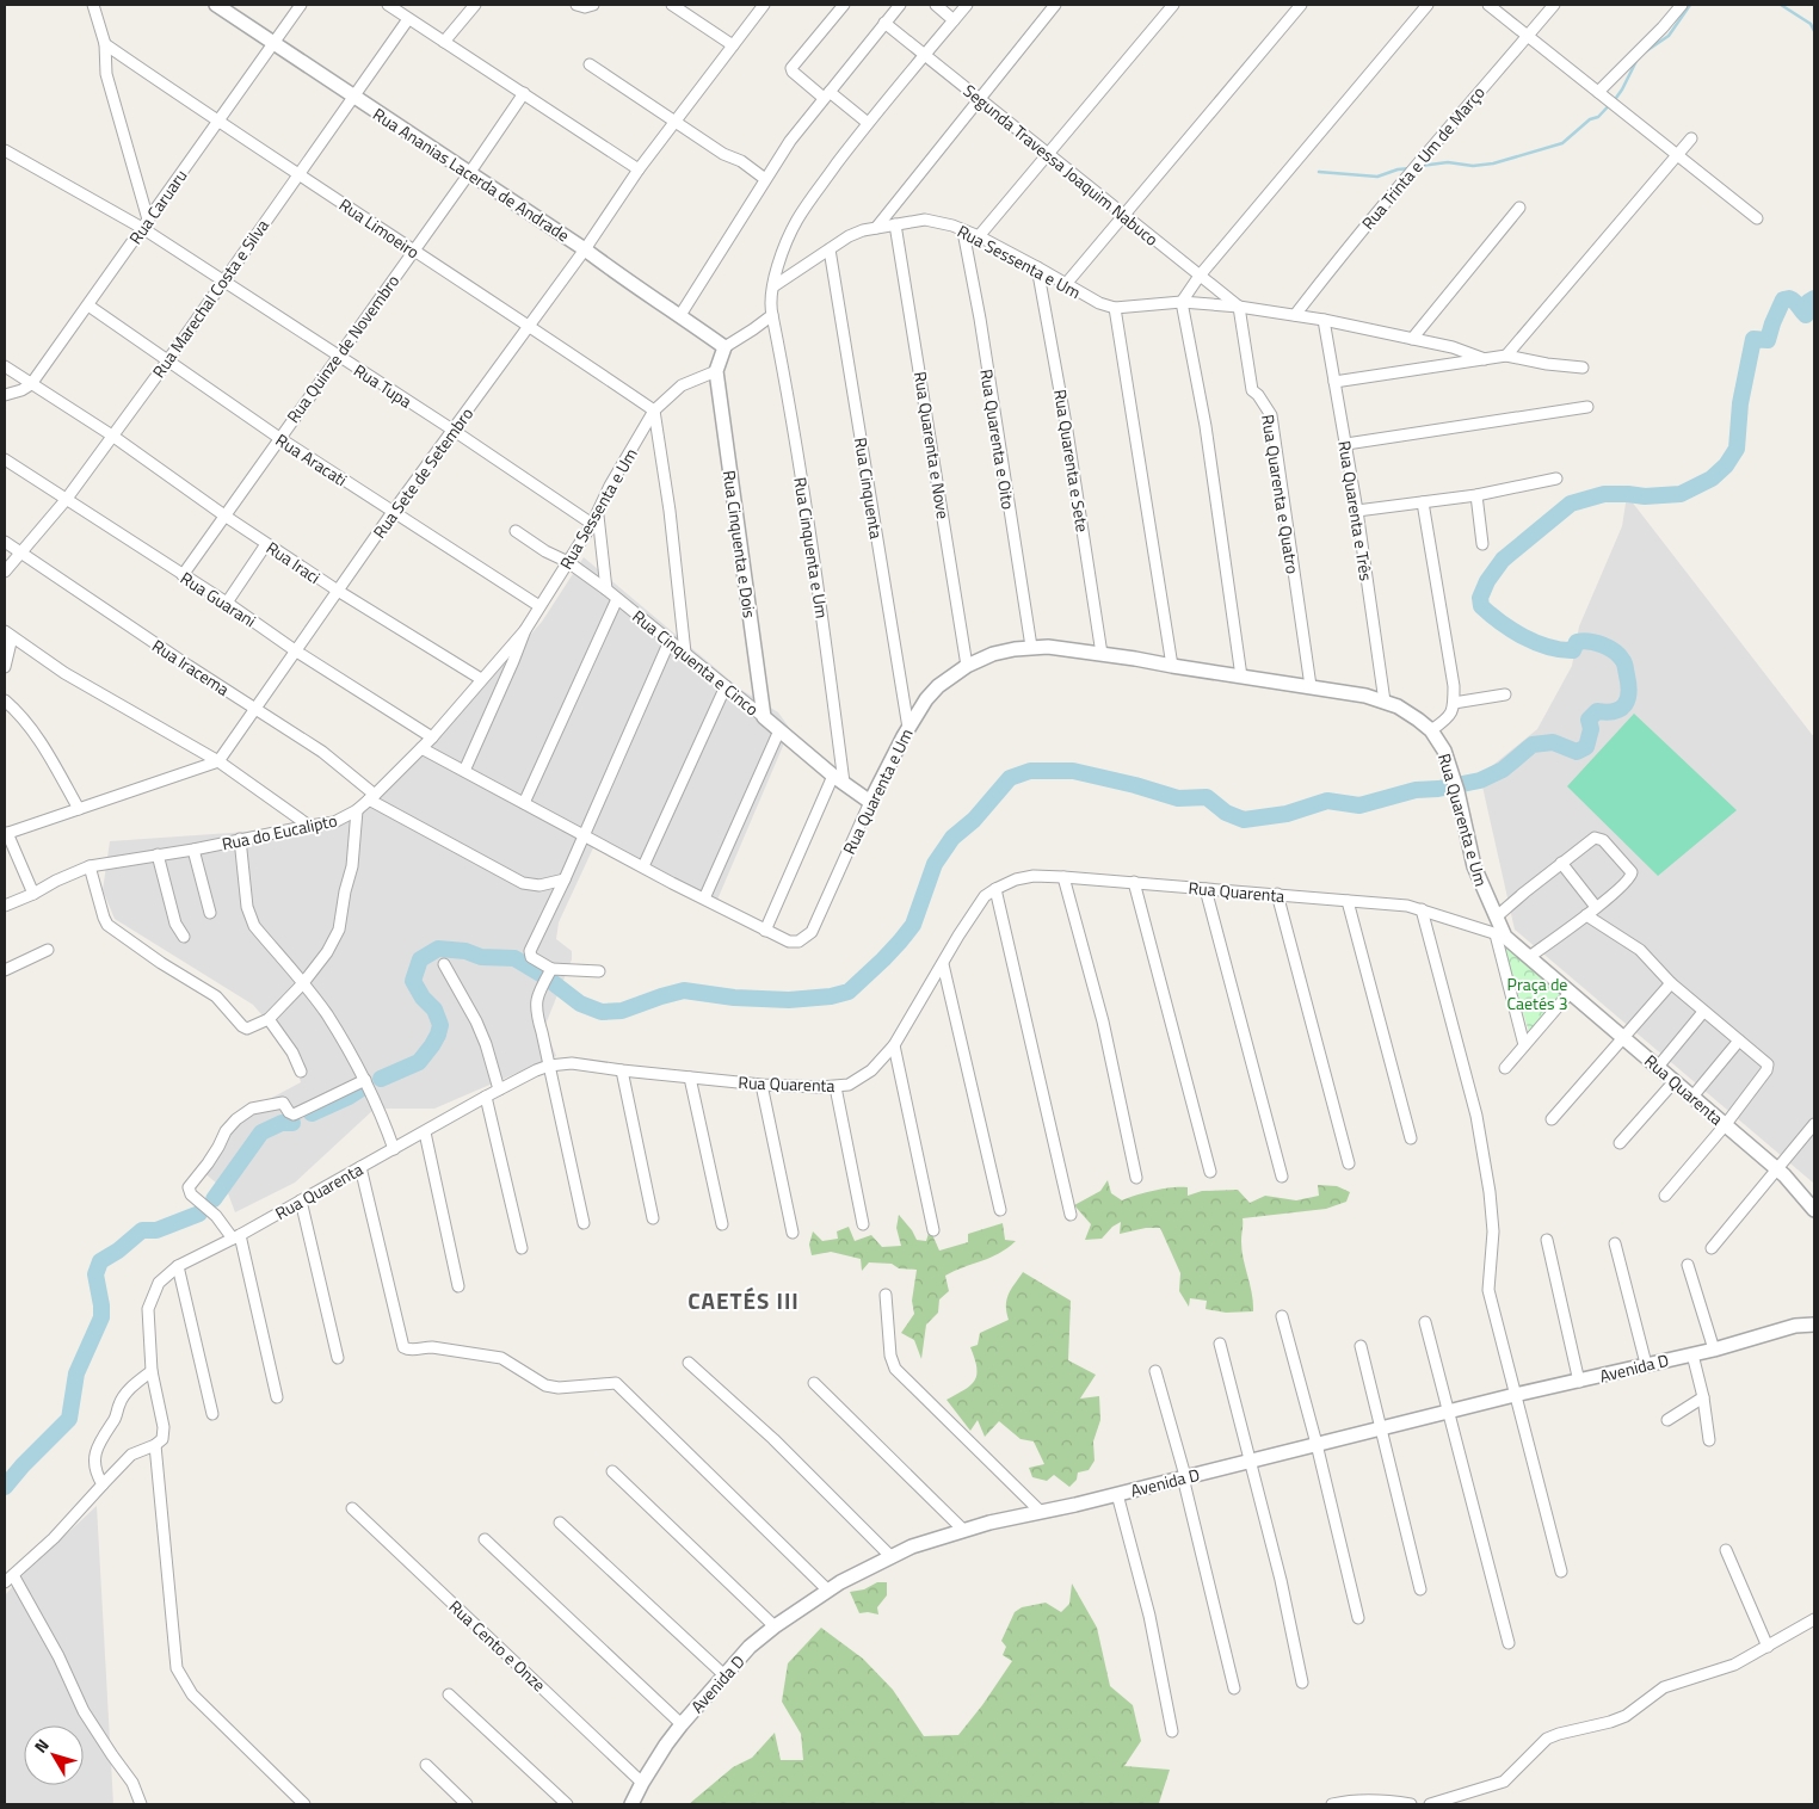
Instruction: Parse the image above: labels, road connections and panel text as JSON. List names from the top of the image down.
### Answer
{
  "streets": {
    "street": [
      "Rua Trinta e Um de Março",
      "Segunda Travessa Joaquim Nabuco",
      "Rua Ananias Lacerda de Andrade",
      "Rua Caruaru",
      "Rua Limoeiro",
      "Rua Sessenta e Um",
      "Rua Marechal Costa e Silva",
      "Rua Quinze de Novembro",
      "Rua Tupa",
      "Rua Quarenta e Oito",
      "Rua Quarenta e Nove",
      "Rua Aracati",
      "Rua Quarenta e Sete",
      "Rua Sete de Setembro",
      "Rua Cinquenta",
      "Rua Quarenta e Quatro",
      "Rua Quarenta e Três",
      "Rua Cinquenta e Dois",
      "Rua Cinquenta e Um",
      "Rua Iraci",
      "Rua Guarani",
      "Rua Cinquenta e Cinco",
      "Rua Iracema",
      "Rua Quarenta e Um",
      "Rua do Eucalipto",
      "Rua Quarenta",
      "Avenida D",
      "Rua Cento e Onze"
    ]
  },
  "crossings": [
    ["Rua Trinta e Um de Março", "Rua Sessenta e Um"],
    ["Segunda Travessa Joaquim Nabuco", "Rua Sessenta e Um"],
    ["Segunda Travessa Joaquim Nabuco", "Rua Quarenta e Quatro"],
    ["Rua Ananias Lacerda de Andrade", "Rua Caruaru"],
    ["Rua Ananias Lacerda de Andrade", "Rua Marechal Costa e Silva"],
    ["Rua Ananias Lacerda de Andrade", "Rua Quinze de Novembro"],
    ["Rua Ananias Lacerda de Andrade", "Rua Sete de Setembro"],
    ["Rua Caruaru", "Rua Limoeiro"],
    ["Rua Caruaru", "Rua Tupa"],
    ["Rua Caruaru", "Rua Aracati"],
    ["Rua Caruaru", "Rua Iraci"],
    ["Rua Limoeiro", "Rua Sessenta e Um"],
    ["Rua Limoeiro", "Rua Marechal Costa e Silva"],
    ["Rua Limoeiro", "Rua Quinze de Novembro"],
    ["Rua Limoeiro", "Rua Sete de Setembro"],
    ["Rua Sessenta e Um", "Rua Tupa"],
    ["Rua Sessenta e Um", "Rua Quarenta e Oito"],
    ["Rua Sessenta e Um", "Rua Quarenta e Nove"],
    ["Rua Sessenta e Um", "Rua Aracati"],
    ["Rua Sessenta e Um", "Rua Quarenta e Sete"],
    ["Rua Sessenta e Um", "Rua Cinquenta"],
    ["Rua Sessenta e Um", "Rua Quarenta e Quatro"],
    ["Rua Sessenta e Um", "Rua Quarenta e Três"],
    ["Rua Sessenta e Um", "Rua Cinquenta e Dois"],
    ["Rua Sessenta e Um", "Rua Cinquenta e Cinco"],
    ["Rua Sessenta e Um", "Rua Quarenta e Um"],
    ["Rua Sessenta e Um", "Rua do Eucalipto"],
    ["Rua Marechal Costa e Silva", "Rua Tupa"],
    ["Rua Marechal Costa e Silva", "Rua Aracati"],
    ["Rua Marechal Costa e Silva", "Rua Iraci"],
    ["Rua Marechal Costa e Silva", "Rua Guarani"],
    ["Rua Marechal Costa e Silva", "Rua Iracema"],
    ["Rua Quinze de Novembro", "Rua Tupa"],
    ["Rua Quinze de Novembro", "Rua Aracati"],
    ["Rua Quinze de Novembro", "Rua Iraci"],
    ["Rua Quinze de Novembro", "Rua Guarani"],
    ["Rua Tupa", "Rua Sete de Setembro"],
    ["Rua Quarenta e Oito", "Rua Quarenta e Um"],
    ["Rua Quarenta e Nove", "Rua Quarenta e Um"],
    ["Rua Aracati", "Rua Sete de Setembro"],
    ["Rua Quarenta e Sete", "Rua Quarenta e Um"],
    ["Rua Sete de Setembro", "Rua Iraci"],
    ["Rua Sete de Setembro", "Rua Guarani"],
    ["Rua Sete de Setembro", "Rua Iracema"],
    ["Rua Cinquenta", "Rua Quarenta e Um"],
    ["Rua Quarenta e Quatro", "Rua Quarenta e Um"],
    ["Rua Quarenta e Três", "Rua Quarenta e Um"],
    ["Rua Cinquenta e Dois", "Rua Cinquenta e Cinco"],
    ["Rua Cinquenta e Um", "Rua Cinquenta e Cinco"],
    ["Rua Iraci", "Rua do Eucalipto"],
    ["Rua Guarani", "Rua do Eucalipto"],
    ["Rua Cinquenta e Cinco", "Rua Quarenta e Um"],
    ["Rua Iracema", "Rua do Eucalipto"],
    ["Rua Quarenta e Um", "Rua do Eucalipto"],
    ["Rua Quarenta e Um", "Rua Quarenta"],
    ["Avenida D", "Rua Cento e Onze"]
  ],
  "districts": ["CAETÉS III"],
  "parks": ["Praça de Caetés 3"],
  "north": "top left"
}
